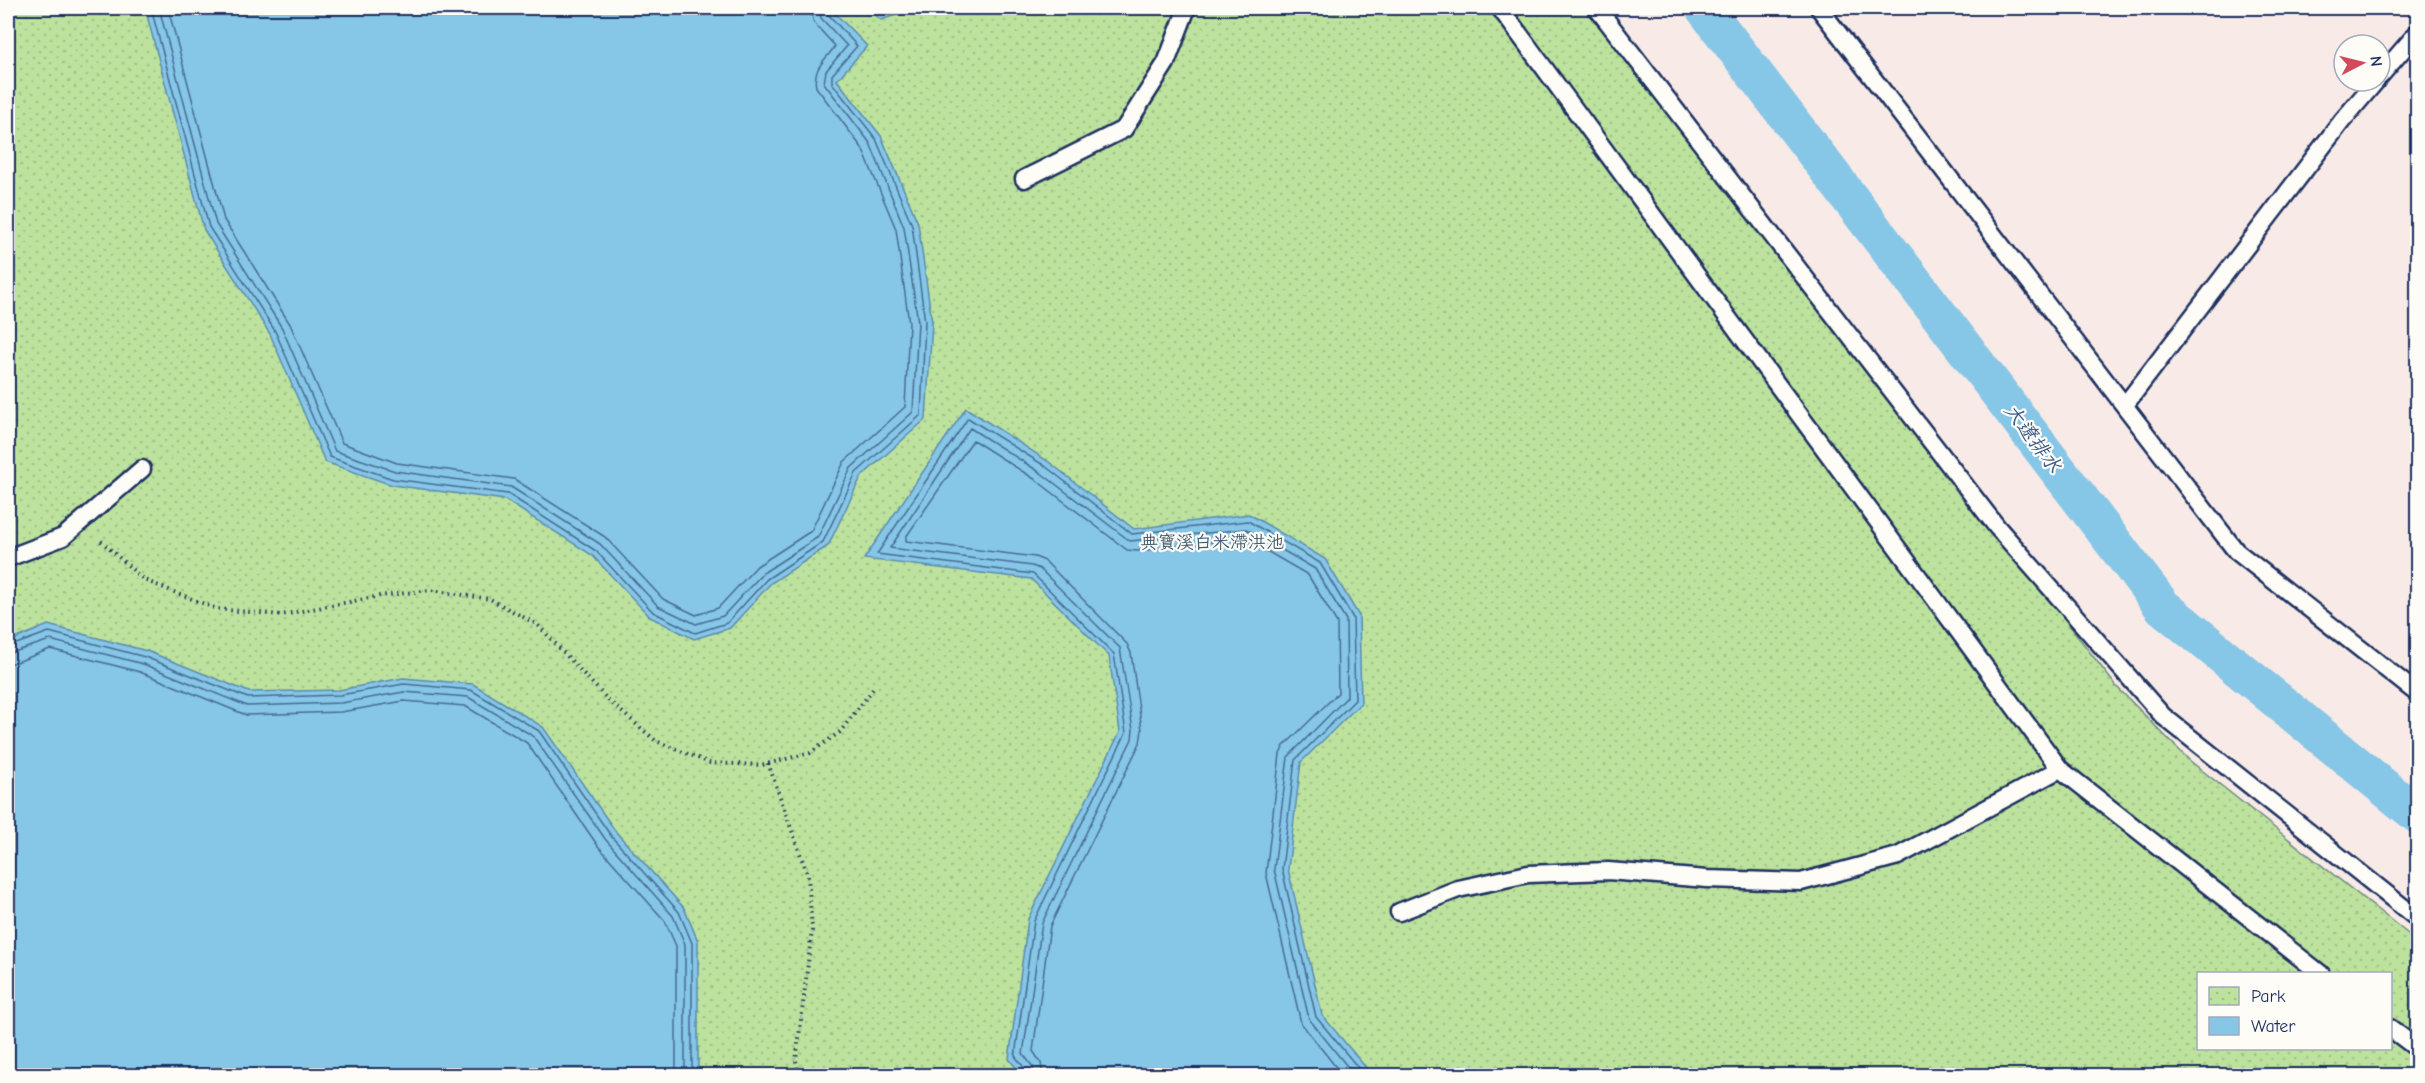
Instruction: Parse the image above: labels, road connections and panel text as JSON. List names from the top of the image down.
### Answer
{
  "water": ["大遼排水"],
  "parks": ["典寶溪白米滯洪池"],
  "legend": ["Park", "Water"],
  "north": "right"
}
